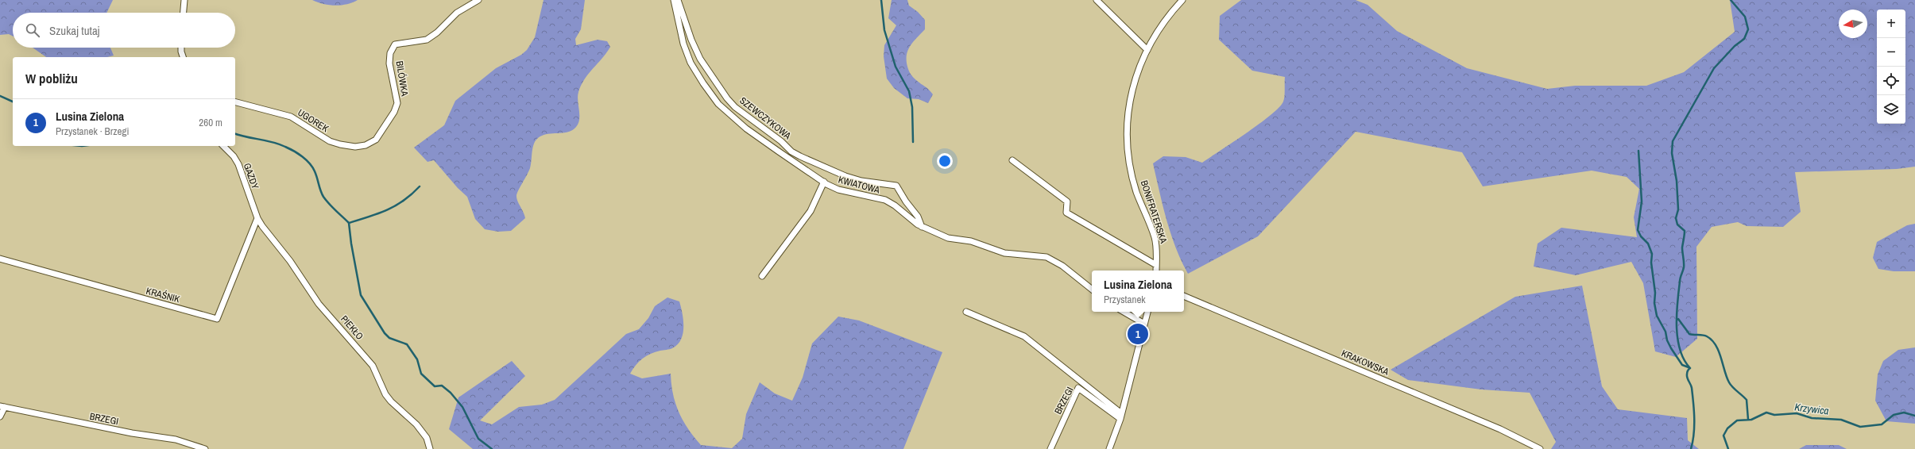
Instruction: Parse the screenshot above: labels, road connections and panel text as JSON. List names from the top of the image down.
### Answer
{
  "streets": {
    "street": [
      "BILÓWKA",
      "SZEWCZYKOWA",
      "UGOREK",
      "GAZDY",
      "KWIATOWA",
      "BONIFRATERSKA",
      "KRAŚNIK",
      "PIEKŁO",
      "KRAKOWSKA",
      "BRZEGI"
    ]
  },
  "crossings": [
    ["BILÓWKA", "UGOREK"],
    ["SZEWCZYKOWA", "KWIATOWA"],
    ["GAZDY", "KRAŚNIK"],
    ["GAZDY", "PIEKŁO"],
    ["KRAŚNIK", "PIEKŁO"]
  ],
  "water": ["Krzywica"],
  "north": "left",
  "page": {
    "map_buttons": ["+", "−"],
    "search": "Szukaj tutaj",
    "heading": "W pobliżu",
    "list": [
      {
        "mark": "1",
        "name": "Lusina Zielona",
        "note": "Przystanek · Brzegi",
        "value": "260 m"
      }
    ],
    "popup": ["Lusina Zielona", "Przystanek"],
    "pins": "1"
  }
}
